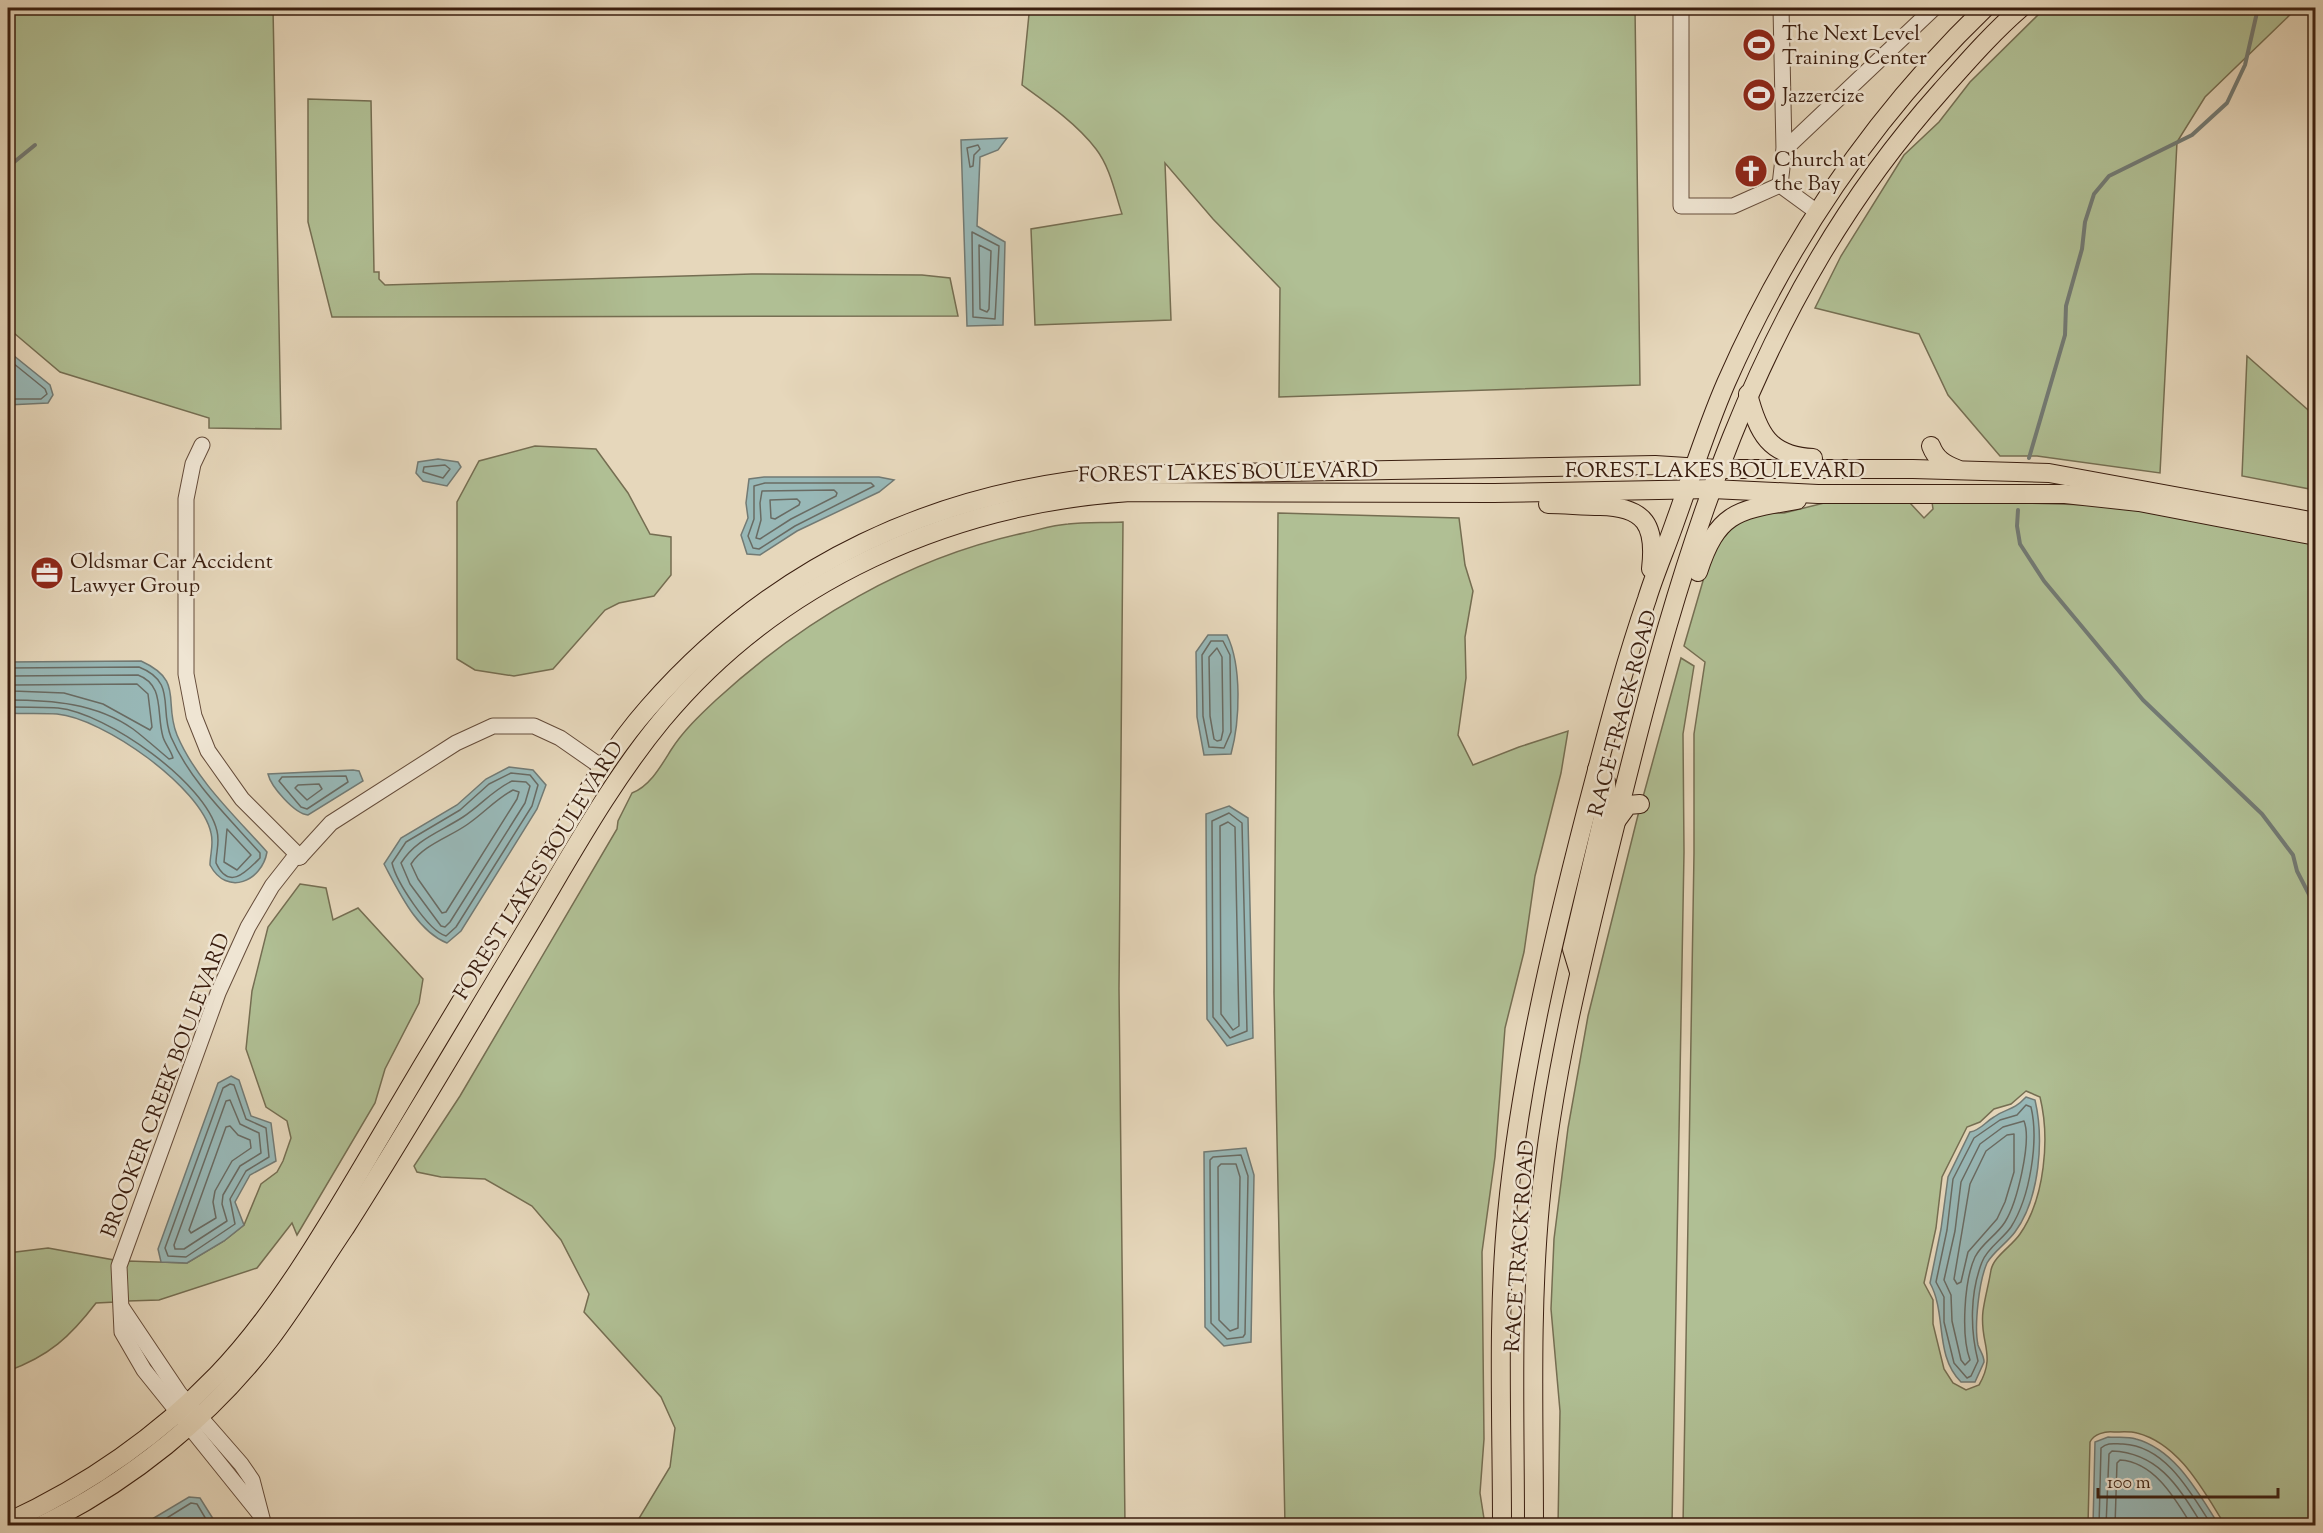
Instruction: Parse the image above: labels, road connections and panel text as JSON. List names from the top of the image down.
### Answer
{
  "streets": {
    "main road": ["FOREST LAKES BOULEVARD", "RACE TRACK ROAD"],
    "street": ["BROOKER CREEK BOULEVARD"]
  },
  "crossings": [
    ["FOREST LAKES BOULEVARD", "RACE TRACK ROAD"],
    ["FOREST LAKES BOULEVARD", "BROOKER CREEK BOULEVARD"]
  ],
  "places": {
    "sports": ["The Next Level Training Center", "Jazzercize"],
    "church": ["Church at the Bay"],
    "office": ["Oldsmar Car Accident Lawyer Group"]
  },
  "scale_bar": "100 m"
}
